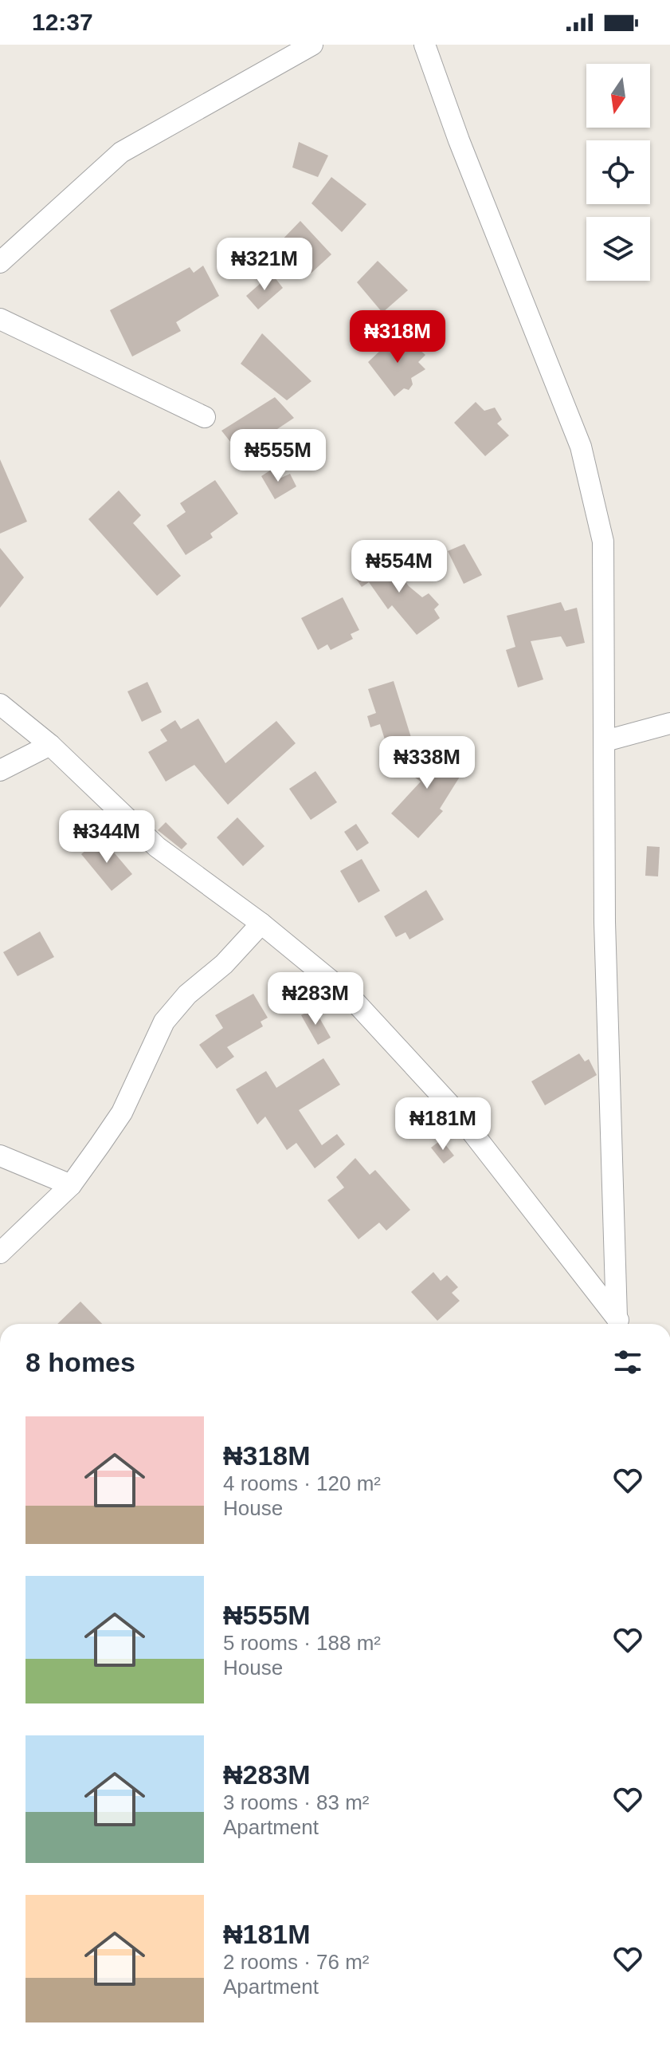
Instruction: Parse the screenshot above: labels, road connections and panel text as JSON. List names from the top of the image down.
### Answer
{
  "north": "bottom",
  "page": {
    "status": "12:37",
    "price": [
      "₦321M",
      "₦318M",
      "₦555M",
      "₦554M",
      "₦338M",
      "₦344M",
      "₦283M",
      "₦181M"
    ],
    "heading": "8 homes",
    "list": [
      {
        "name": "₦318M",
        "note": "4 rooms · 120 m² · House"
      },
      {
        "name": "₦555M",
        "note": "5 rooms · 188 m² · House"
      },
      {
        "name": "₦283M",
        "note": "3 rooms · 83 m² · Apartment"
      },
      {
        "name": "₦181M",
        "note": "2 rooms · 76 m² · Apartment"
      }
    ]
  }
}
